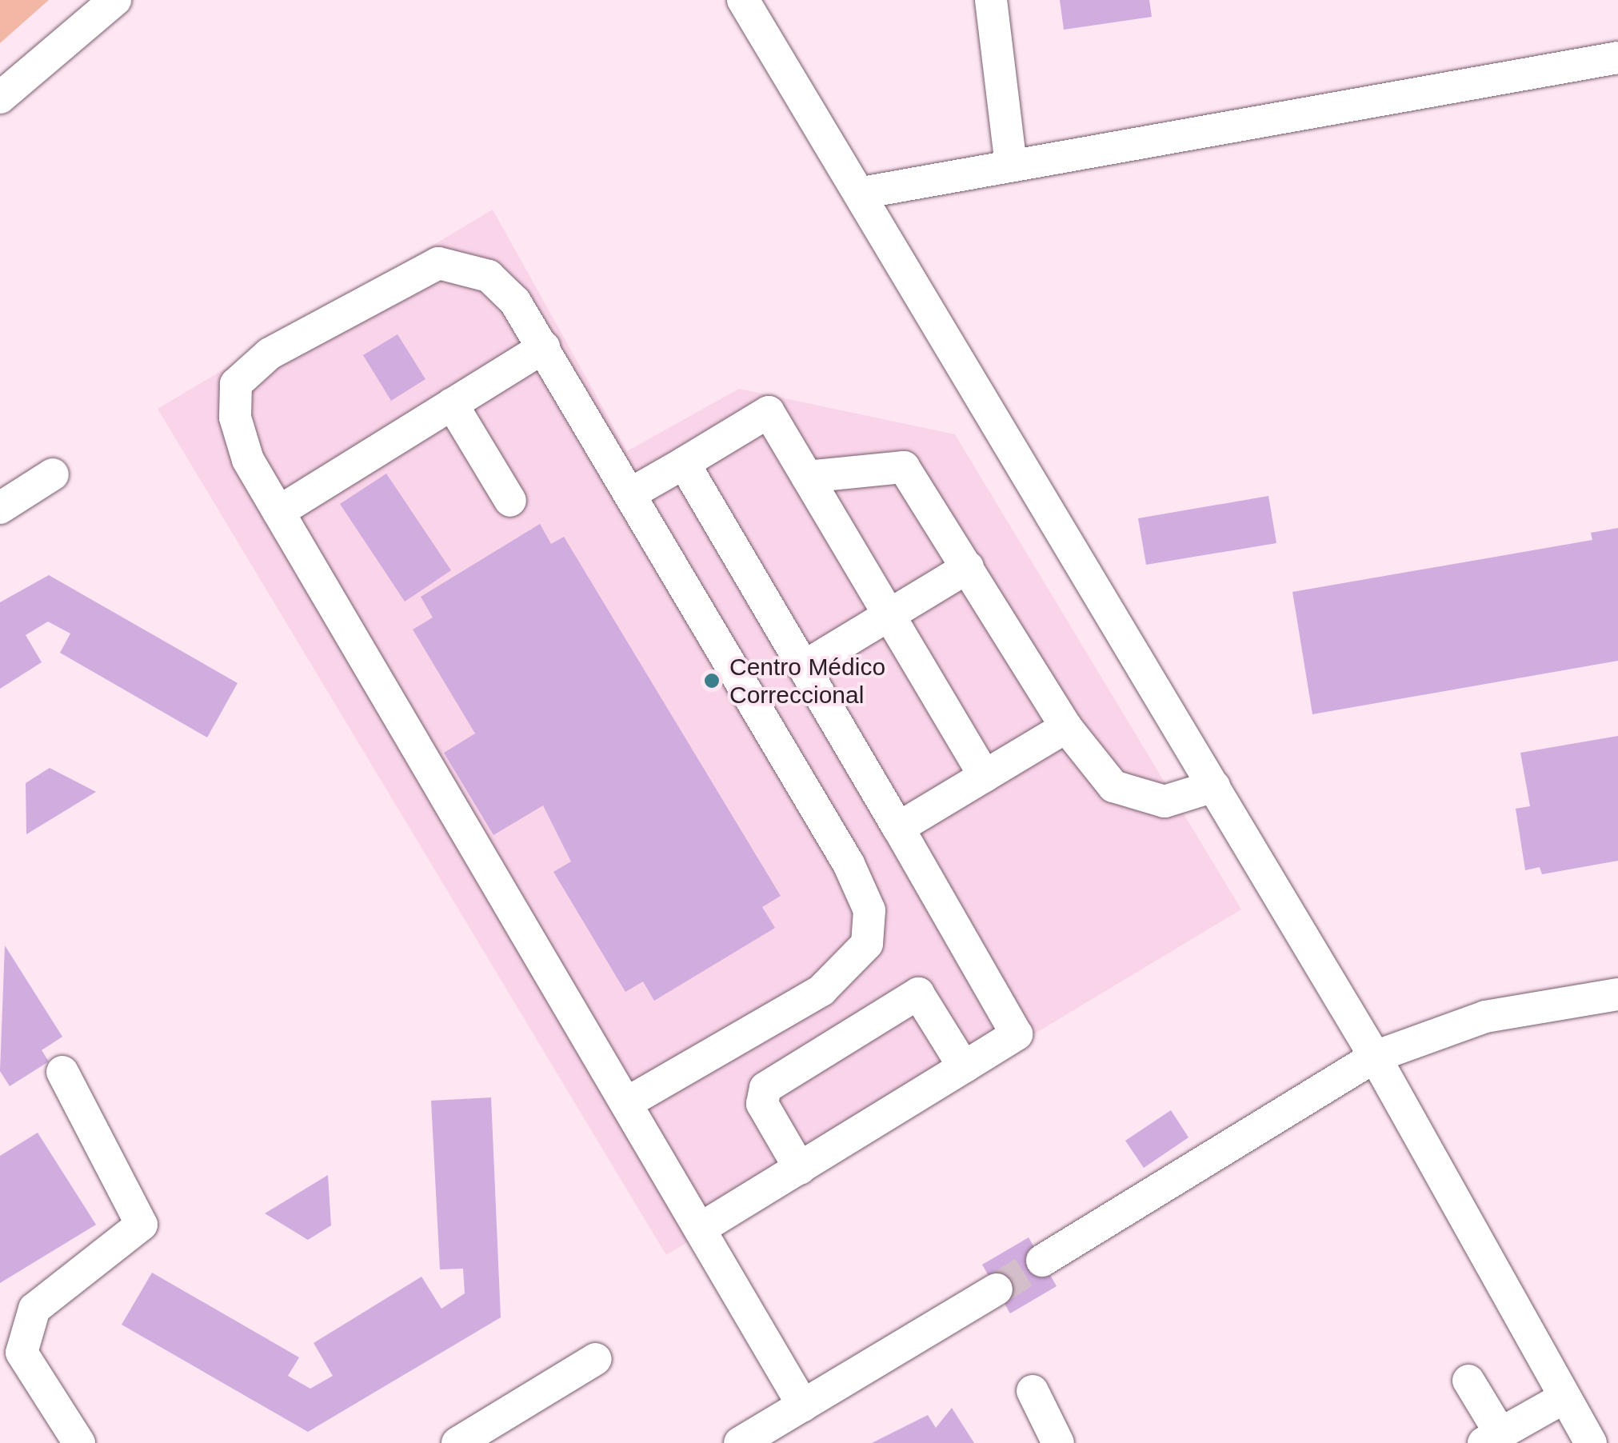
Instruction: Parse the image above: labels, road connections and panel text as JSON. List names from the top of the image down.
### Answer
{
  "places": ["Centro Médico Correccional"]
}
